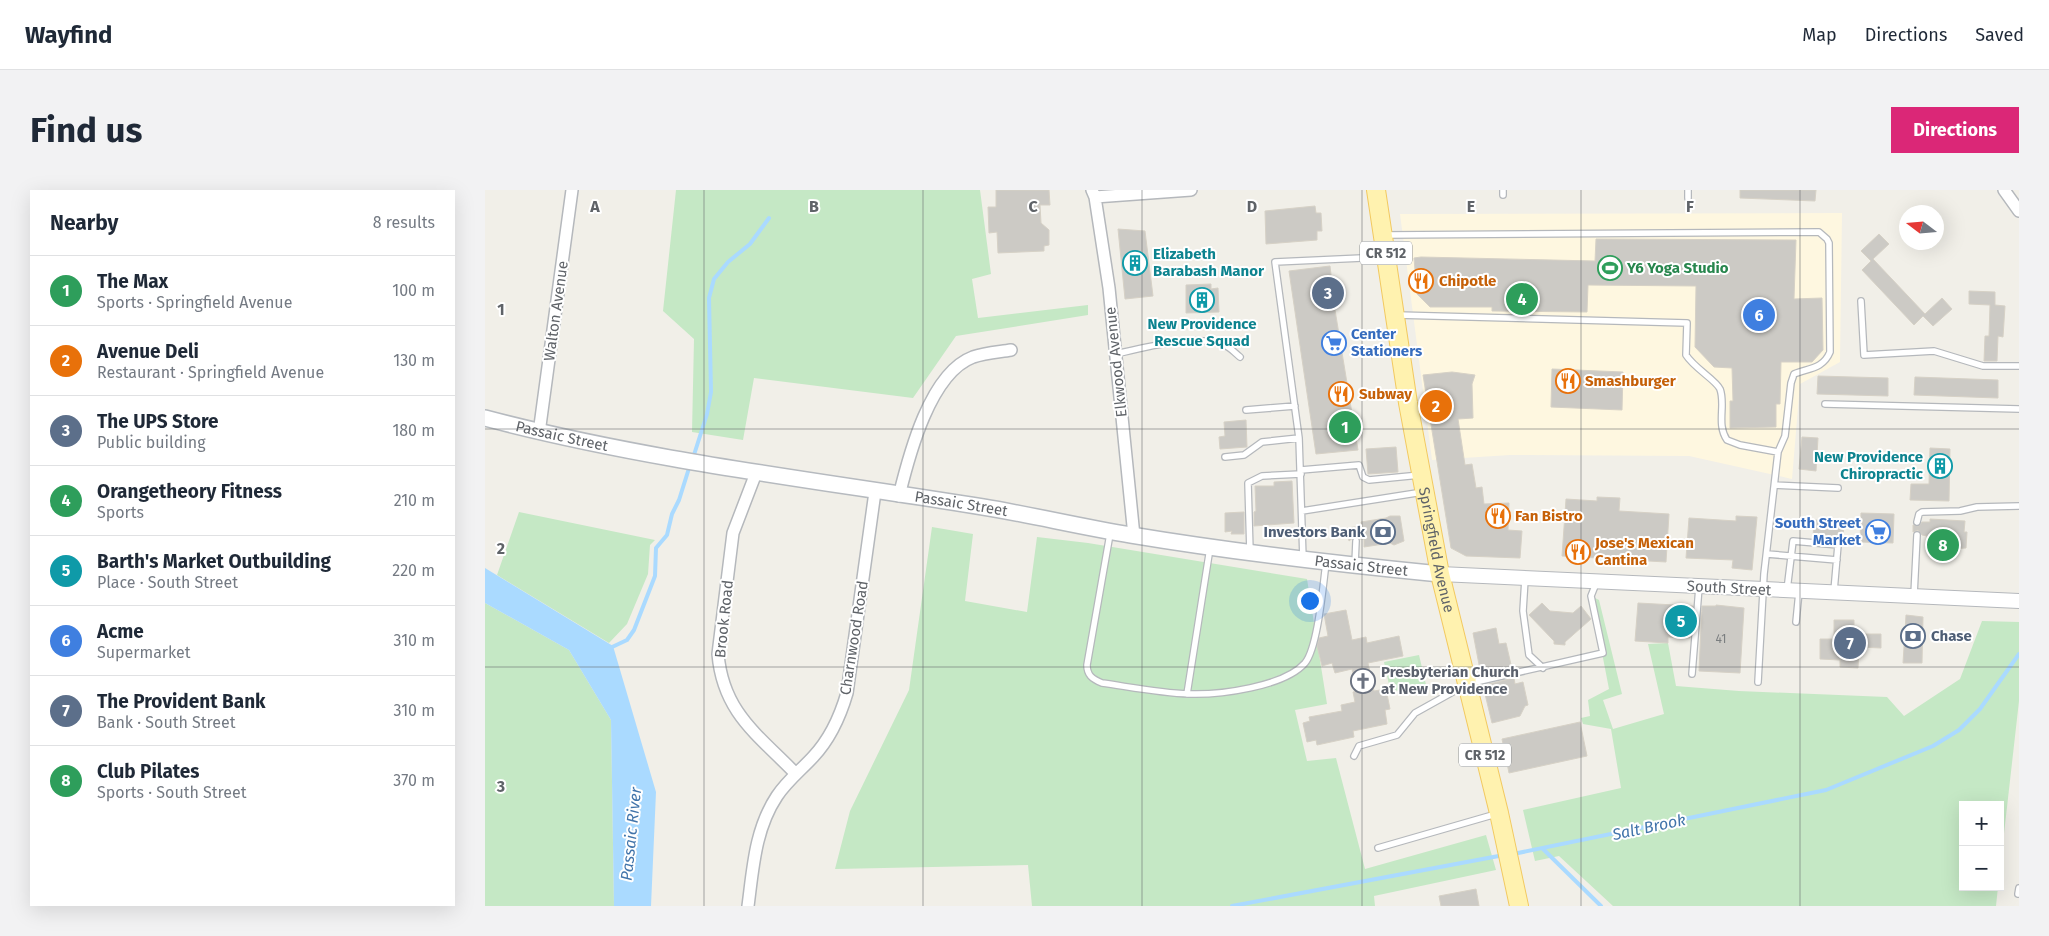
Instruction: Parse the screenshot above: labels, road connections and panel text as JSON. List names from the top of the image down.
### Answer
{
  "streets": {
    "main road": ["CR 512", "Passaic Street", "Springfield Avenue"],
    "street": [
      "Walton Avenue",
      "Elkwood Avenue",
      "South Street",
      "Brook Road",
      "Charnwood Road"
    ]
  },
  "crossings": [
    ["Walton Avenue", "Passaic Street"],
    ["Elkwood Avenue", "Passaic Street"],
    ["Passaic Street", "Springfield Avenue"],
    ["Passaic Street", "South Street"],
    ["Passaic Street", "Brook Road"],
    ["Passaic Street", "Charnwood Road"],
    ["Springfield Avenue", "South Street"],
    ["Brook Road", "Charnwood Road"]
  ],
  "water": ["Salt Brook", "Passaic River"],
  "places": {
    "building": ["Elizabeth Barabash Manor", "New Providence Rescue Squad", "New Providence Chiropractic"],
    "sports": ["Y6 Yoga Studio"],
    "restaurant": [
      "Chipotle",
      "Smashburger",
      "Subway",
      "Fan Bistro",
      "Jose's Mexican Cantina"
    ],
    "supermarket": ["Center Stationers", "South Street Market"],
    "bank": ["Investors Bank", "Chase"],
    "church": ["Presbyterian Church at New Providence"]
  },
  "house_numbers": ["41"],
  "north": "left",
  "page": {
    "header": "Wayfind",
    "nav": ["Map", "Directions", "Saved"],
    "buttons": "Directions",
    "title": "Find us",
    "heading": ["Nearby", "8 results"],
    "list": [
      {
        "mark": "1",
        "name": "The Max",
        "note": "Sports · Springfield Avenue",
        "value": "100 m"
      },
      {
        "mark": "2",
        "name": "Avenue Deli",
        "note": "Restaurant · Springfield Avenue",
        "value": "130 m"
      },
      {
        "mark": "3",
        "name": "The UPS Store",
        "note": "Public building",
        "value": "180 m"
      },
      {
        "mark": "4",
        "name": "Orangetheory Fitness",
        "note": "Sports",
        "value": "210 m"
      },
      {
        "mark": "5",
        "name": "Barth's Market Outbuilding",
        "note": "Place · South Street",
        "value": "220 m"
      },
      {
        "mark": "6",
        "name": "Acme",
        "note": "Supermarket",
        "value": "310 m"
      },
      {
        "mark": "7",
        "name": "The Provident Bank",
        "note": "Bank · South Street",
        "value": "310 m"
      },
      {
        "mark": "8",
        "name": "Club Pilates",
        "note": "Sports · South Street",
        "value": "370 m"
      }
    ],
    "pins": [
      "3",
      "4",
      "6",
      "2",
      "1",
      "8",
      "5",
      "7"
    ],
    "map_buttons": ["+", "−"]
  },
  "grid": {
    "columns": [
      "A",
      "B",
      "C",
      "D",
      "E",
      "F"
    ],
    "rows": ["1", "2", "3"]
  }
}
